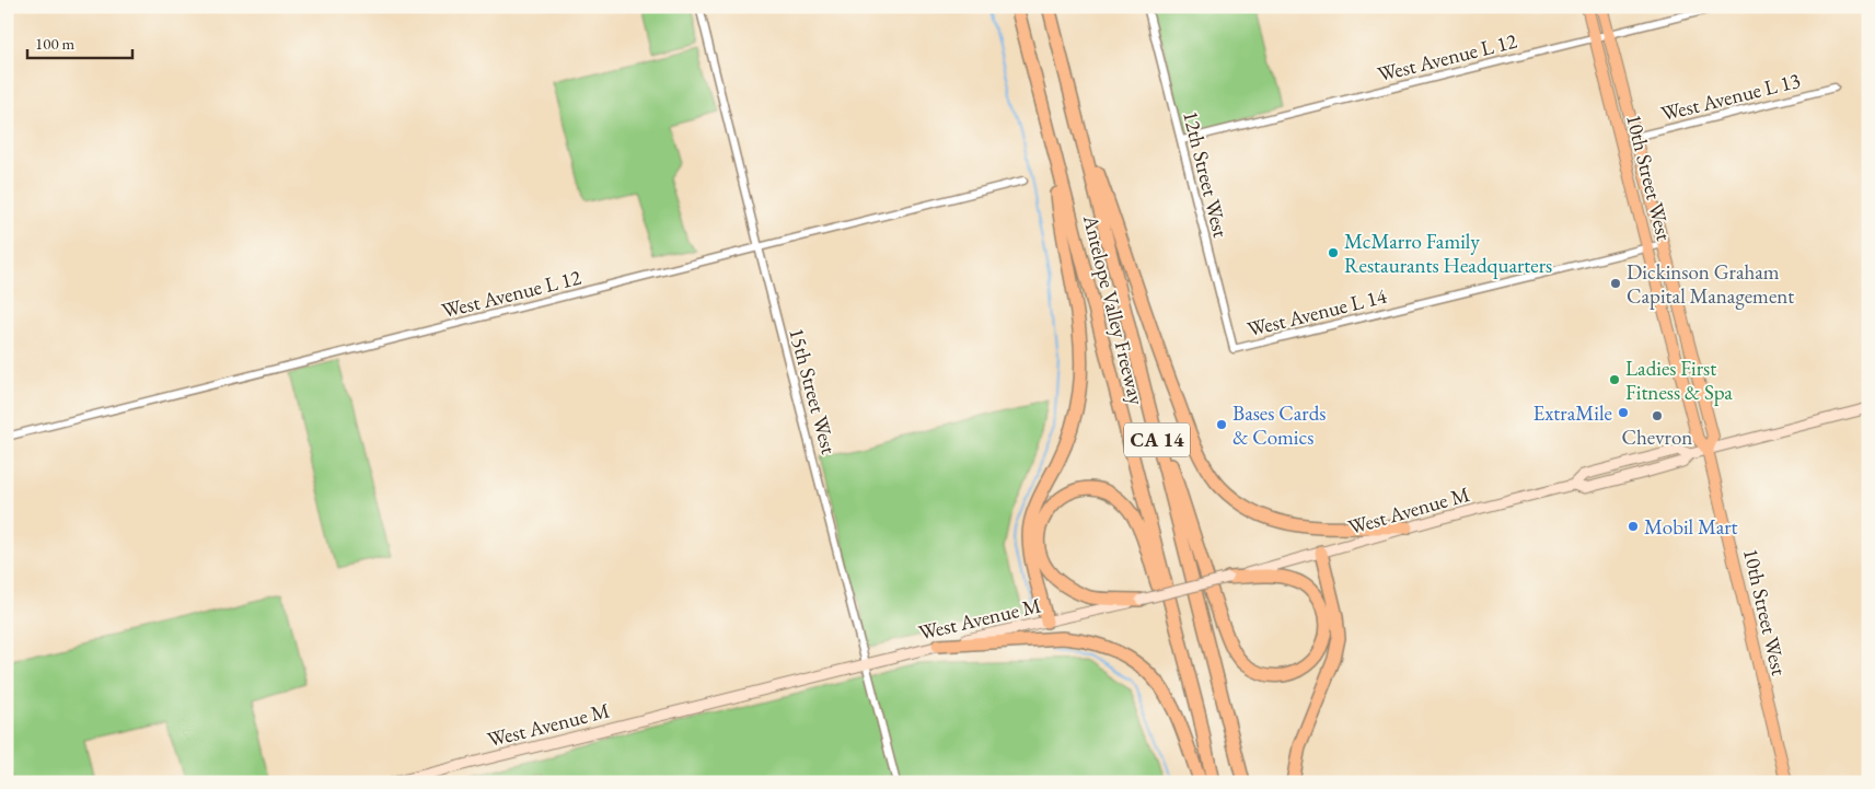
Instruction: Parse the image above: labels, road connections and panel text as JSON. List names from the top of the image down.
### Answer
{
  "streets": {
    "highway": ["Antelope Valley Freeway", "CA 14"],
    "main road": ["10th Street West", "West Avenue M"],
    "street": [
      "West Avenue L 12",
      "West Avenue L 13",
      "12th Street West",
      "West Avenue L 14",
      "15th Street West"
    ]
  },
  "crossings": [
    ["West Avenue L 12", "12th Street West"],
    ["West Avenue L 12", "10th Street West"],
    ["West Avenue L 12", "15th Street West"],
    ["West Avenue L 13", "10th Street West"],
    ["12th Street West", "West Avenue L 14"],
    ["10th Street West", "West Avenue L 14"],
    ["10th Street West", "West Avenue M"],
    ["15th Street West", "West Avenue M"]
  ],
  "places": [
    "McMarro Family Restaurants Headquarters",
    "Dickinson Graham Capital Management",
    "Ladies First Fitness & Spa",
    "ExtraMile",
    "Chevron",
    "Bases Cards & Comics",
    "Mobil Mart"
  ],
  "scale_bar": "100 m"
}
